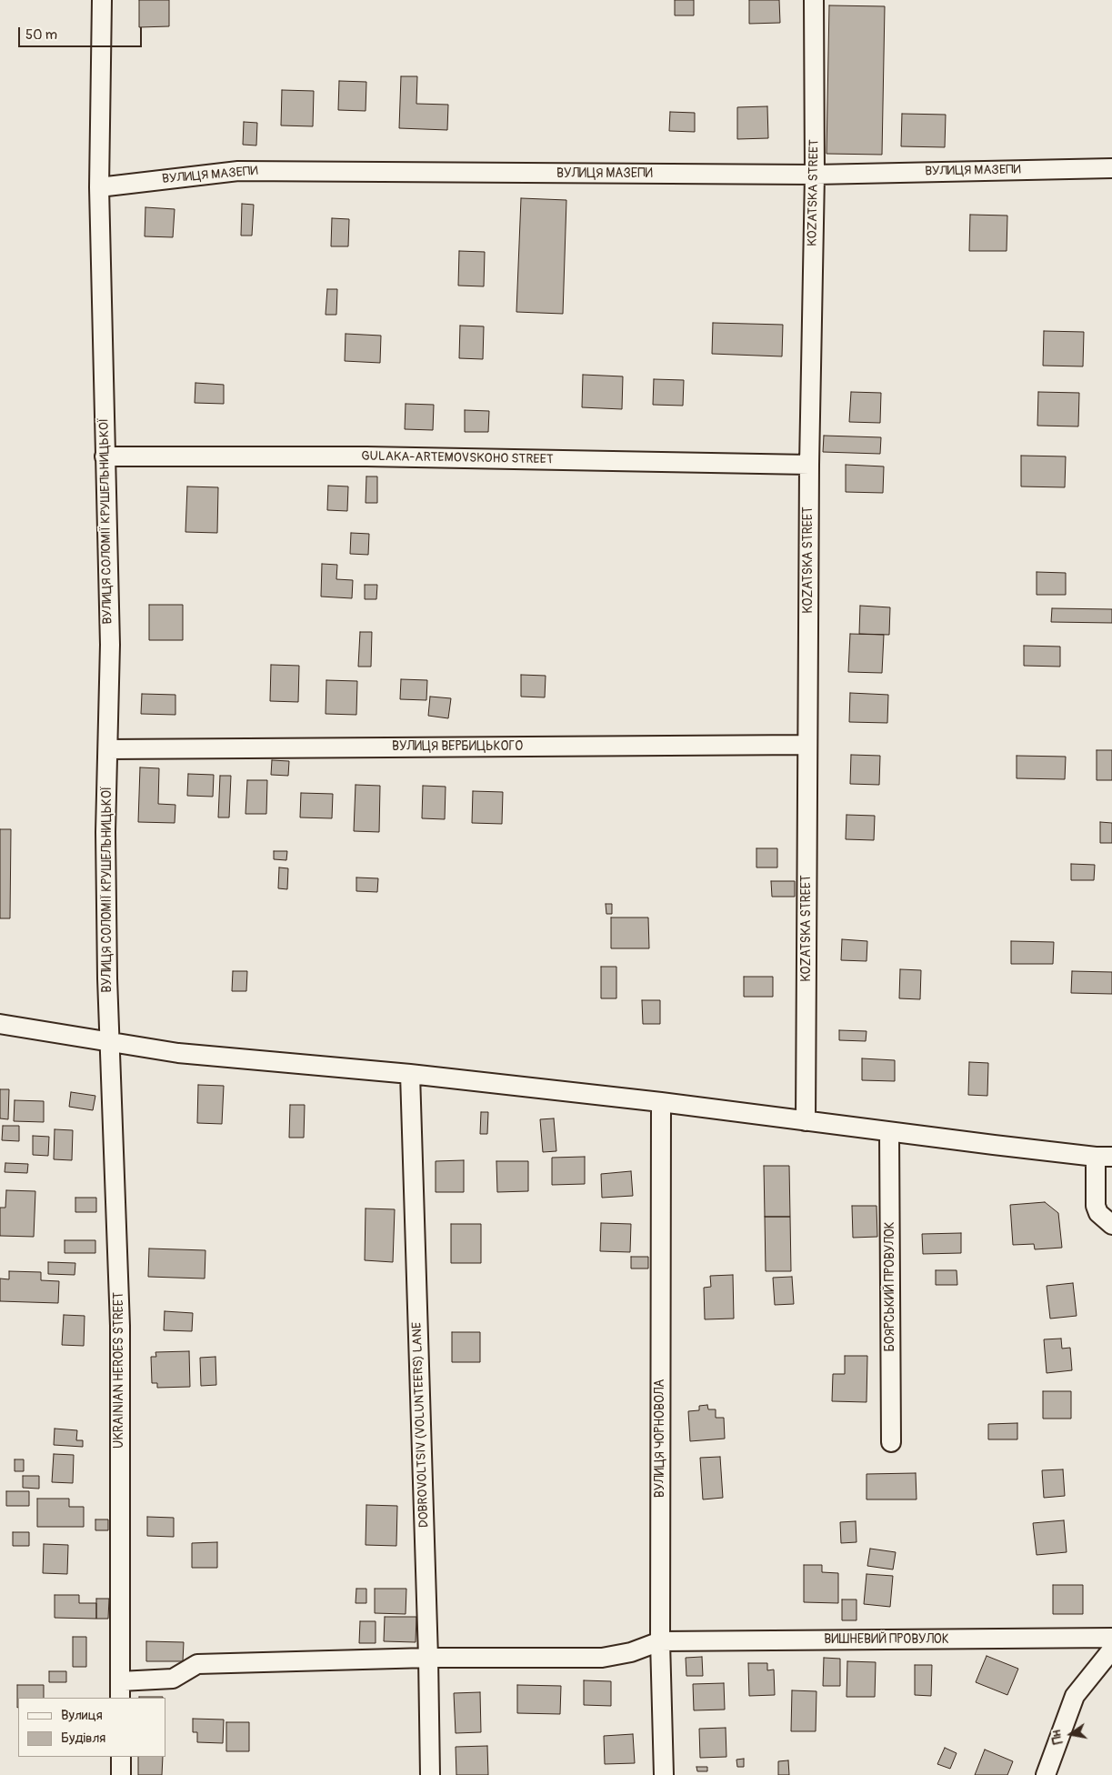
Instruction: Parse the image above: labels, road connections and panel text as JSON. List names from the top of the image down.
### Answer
{
  "streets": {
    "street": [
      "ВУЛИЦЯ МАЗЕПИ",
      "KOZATSKA STREET",
      "GULAKA-ARTEMOVSKOHO STREET",
      "ВУЛИЦЯ СОЛОМІЇ КРУШЕЛЬНИЦЬКОЇ",
      "ВУЛИЦЯ ВЕРБИЦЬКОГО",
      "БОЯРСЬКИЙ ПРОВУЛОК",
      "UKRAINIAN HEROES STREET",
      "DOBROVOLTSIV (VOLUNTEERS) LANE",
      "ВУЛИЦЯ ЧОРНОВОЛА",
      "ВИШНЕВИЙ ПРОВУЛОК"
    ]
  },
  "crossings": [
    ["ВУЛИЦЯ МАЗЕПИ", "KOZATSKA STREET"],
    ["ВУЛИЦЯ МАЗЕПИ", "ВУЛИЦЯ СОЛОМІЇ КРУШЕЛЬНИЦЬКОЇ"],
    ["KOZATSKA STREET", "GULAKA-ARTEMOVSKOHO STREET"],
    ["KOZATSKA STREET", "ВУЛИЦЯ ВЕРБИЦЬКОГО"],
    ["GULAKA-ARTEMOVSKOHO STREET", "ВУЛИЦЯ СОЛОМІЇ КРУШЕЛЬНИЦЬКОЇ"],
    ["ВУЛИЦЯ СОЛОМІЇ КРУШЕЛЬНИЦЬКОЇ", "ВУЛИЦЯ ВЕРБИЦЬКОГО"],
    ["ВУЛИЦЯ СОЛОМІЇ КРУШЕЛЬНИЦЬКОЇ", "UKRAINIAN HEROES STREET"],
    ["ВУЛИЦЯ ЧОРНОВОЛА", "ВИШНЕВИЙ ПРОВУЛОК"]
  ],
  "legend": ["Вулиця", "Будівля"],
  "scale_bar": "50 m",
  "north": "left"
}
